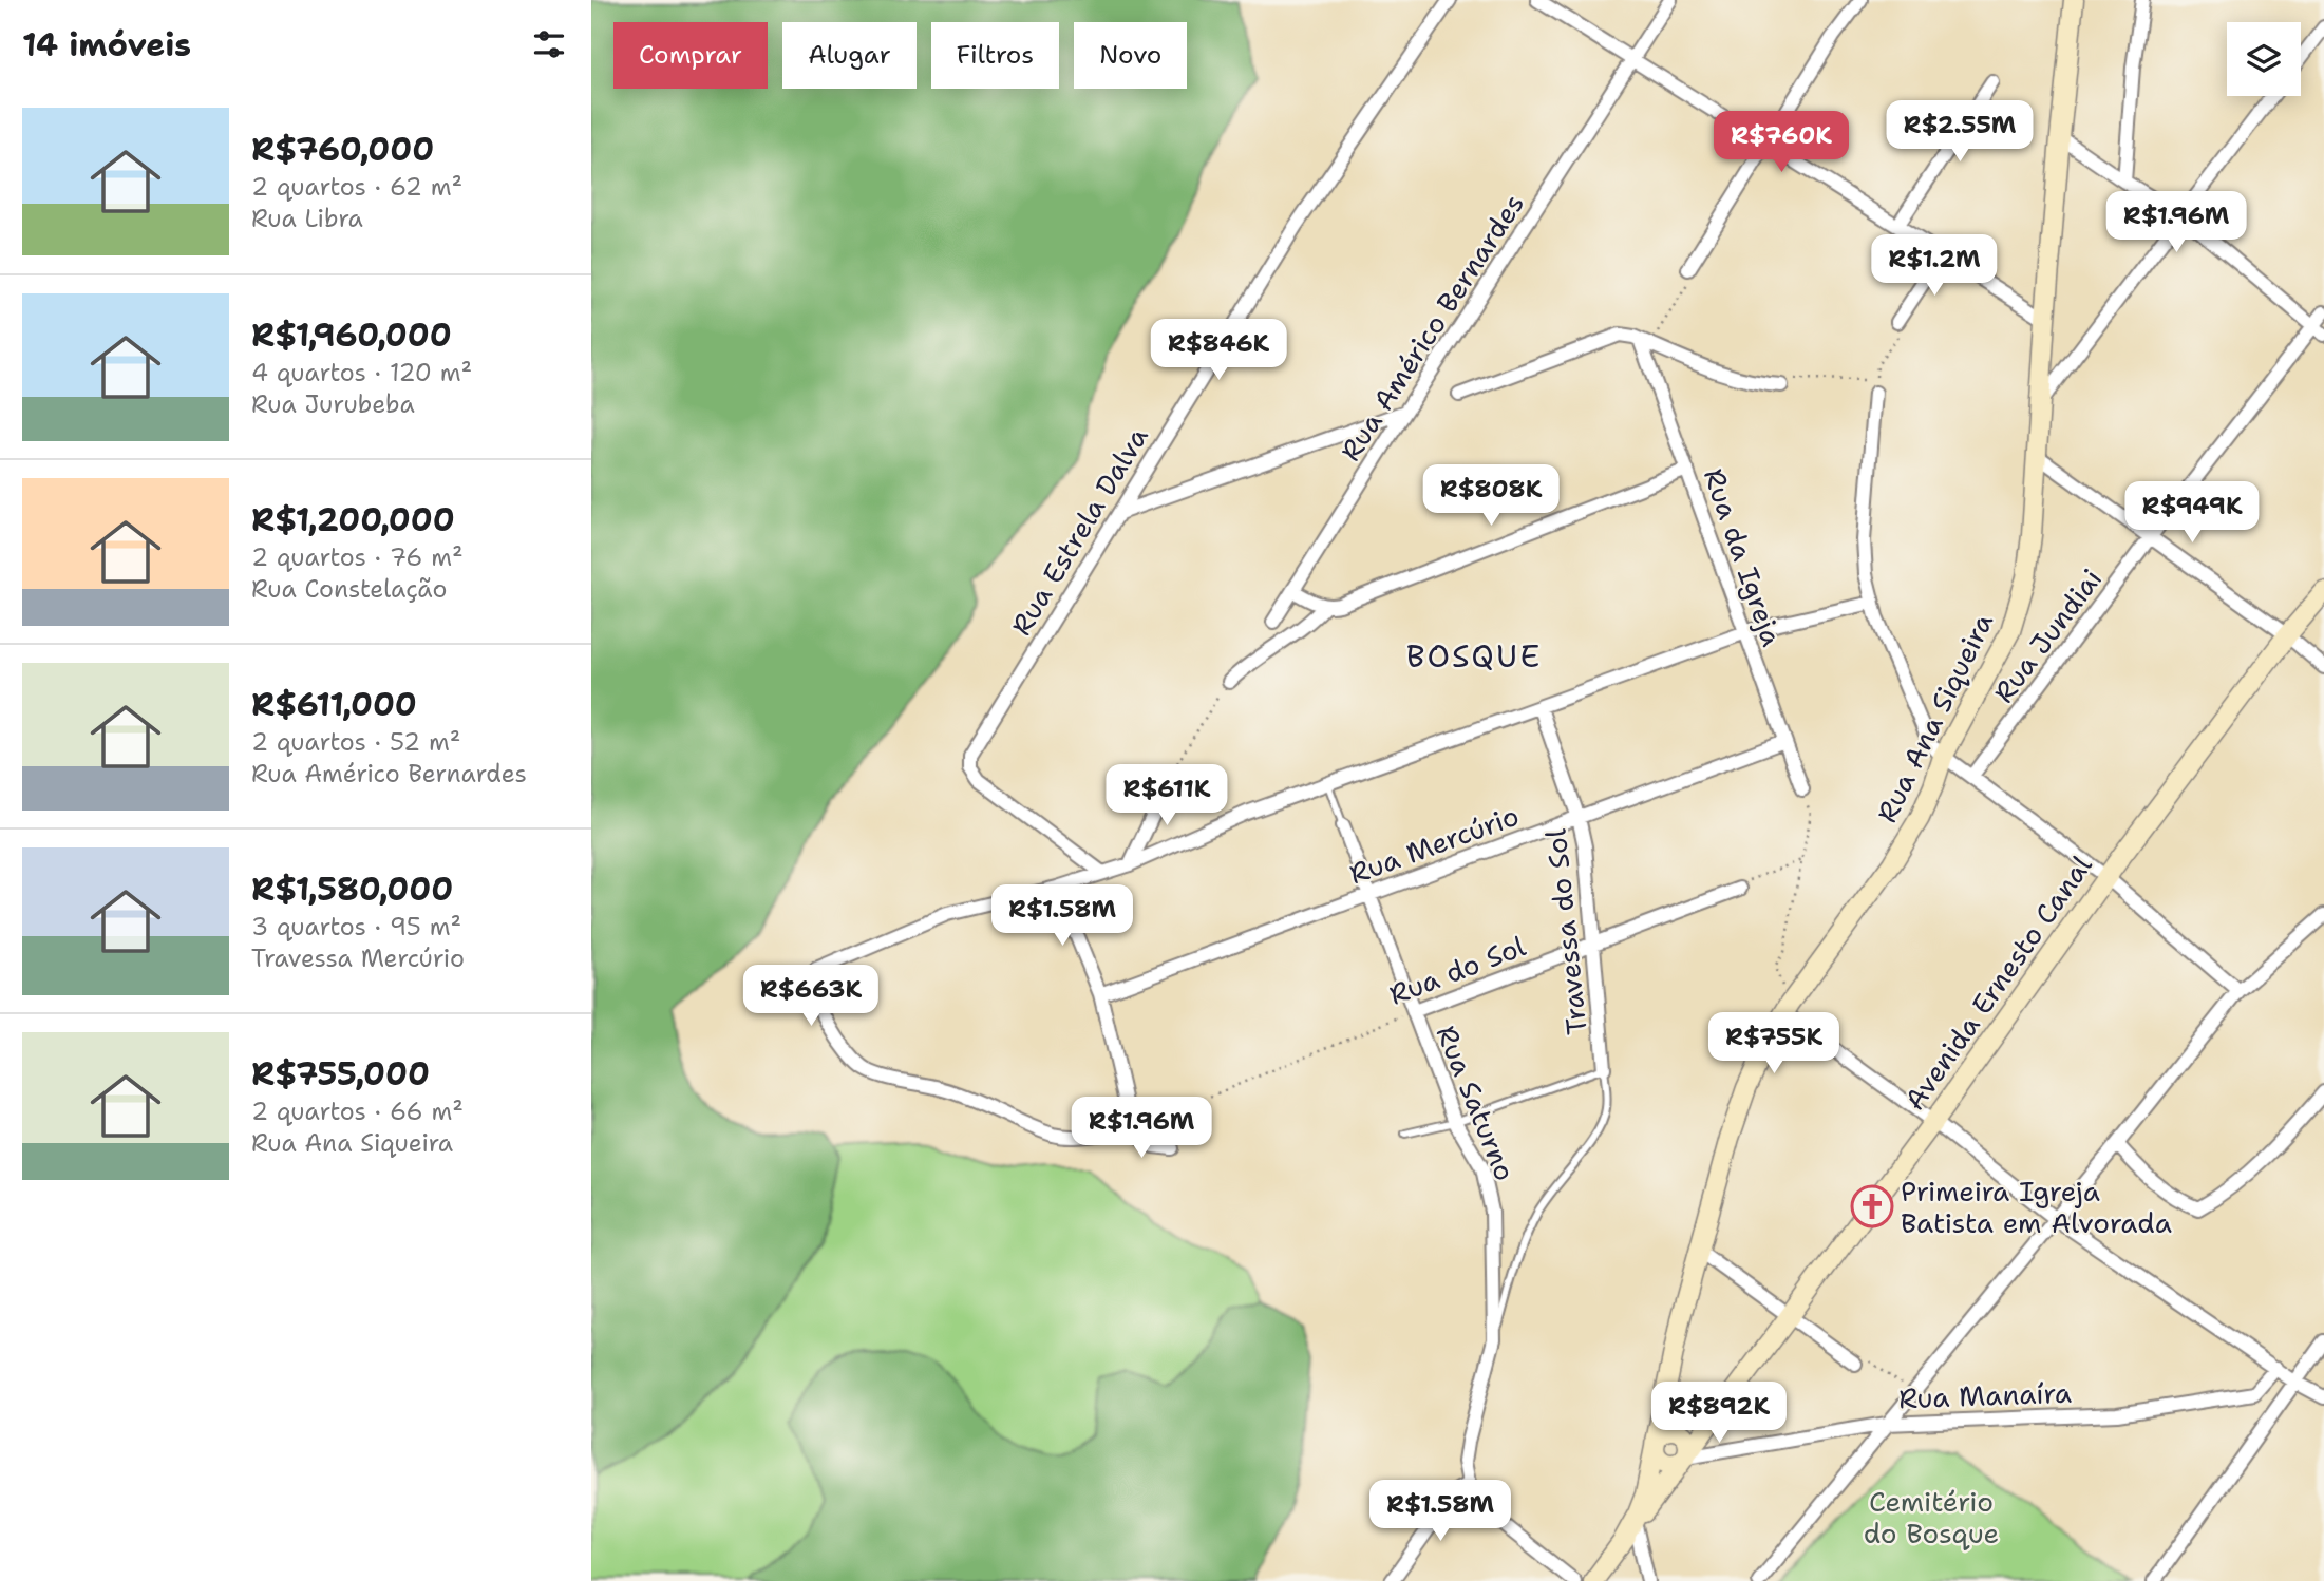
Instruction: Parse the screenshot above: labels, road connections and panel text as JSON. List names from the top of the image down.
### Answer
{
  "streets": {
    "street": [
      "Rua Américo Bernardes",
      "Rua Estrela Dalva",
      "Rua da Igreja",
      "Rua Jundiai",
      "Rua Ana Siqueira",
      "Rua Mercúrio",
      "Travessa do Sol",
      "Rua do Sol",
      "Avenida Ernesto Canal",
      "Rua Saturno",
      "Rua Manaíra"
    ]
  },
  "crossings": [
    ["Rua da Igreja", "Rua Mercúrio"],
    ["Rua Ana Siqueira", "Avenida Ernesto Canal"],
    ["Rua Ana Siqueira", "Rua Manaíra"],
    ["Rua Mercúrio", "Travessa do Sol"],
    ["Rua Mercúrio", "Rua Saturno"],
    ["Travessa do Sol", "Rua do Sol"],
    ["Travessa do Sol", "Rua Saturno"],
    ["Rua do Sol", "Rua Saturno"],
    ["Avenida Ernesto Canal", "Rua Manaíra"]
  ],
  "districts": ["BOSQUE"],
  "parks": ["Cemitério do Bosque"],
  "places": {
    "church": ["Primeira Igreja Batista em Alvorada"]
  },
  "page": {
    "heading": "14 imóveis",
    "chip": [
      "Comprar",
      "Alugar",
      "Filtros",
      "Novo"
    ],
    "list": [
      {
        "name": "R$760,000",
        "note": "2 quartos · 62 m² · Rua Libra"
      },
      {
        "name": "R$1,960,000",
        "note": "4 quartos · 120 m² · Rua Jurubeba"
      },
      {
        "name": "R$1,200,000",
        "note": "2 quartos · 76 m² · Rua Constelação"
      },
      {
        "name": "R$611,000",
        "note": "2 quartos · 52 m² · Rua Américo Bernardes"
      },
      {
        "name": "R$1,580,000",
        "note": "3 quartos · 95 m² · Travessa Mercúrio"
      },
      {
        "name": "R$755,000",
        "note": "2 quartos · 66 m² · Rua Ana Siqueira"
      }
    ],
    "price": [
      "R$2.55M",
      "R$760K",
      "R$1.96M",
      "R$1.2M",
      "R$846K",
      "R$808K",
      "R$949K",
      "R$611K",
      "R$1.58M",
      "R$663K",
      "R$755K",
      "R$1.96M",
      "R$892K",
      "R$1.58M"
    ]
  }
}
